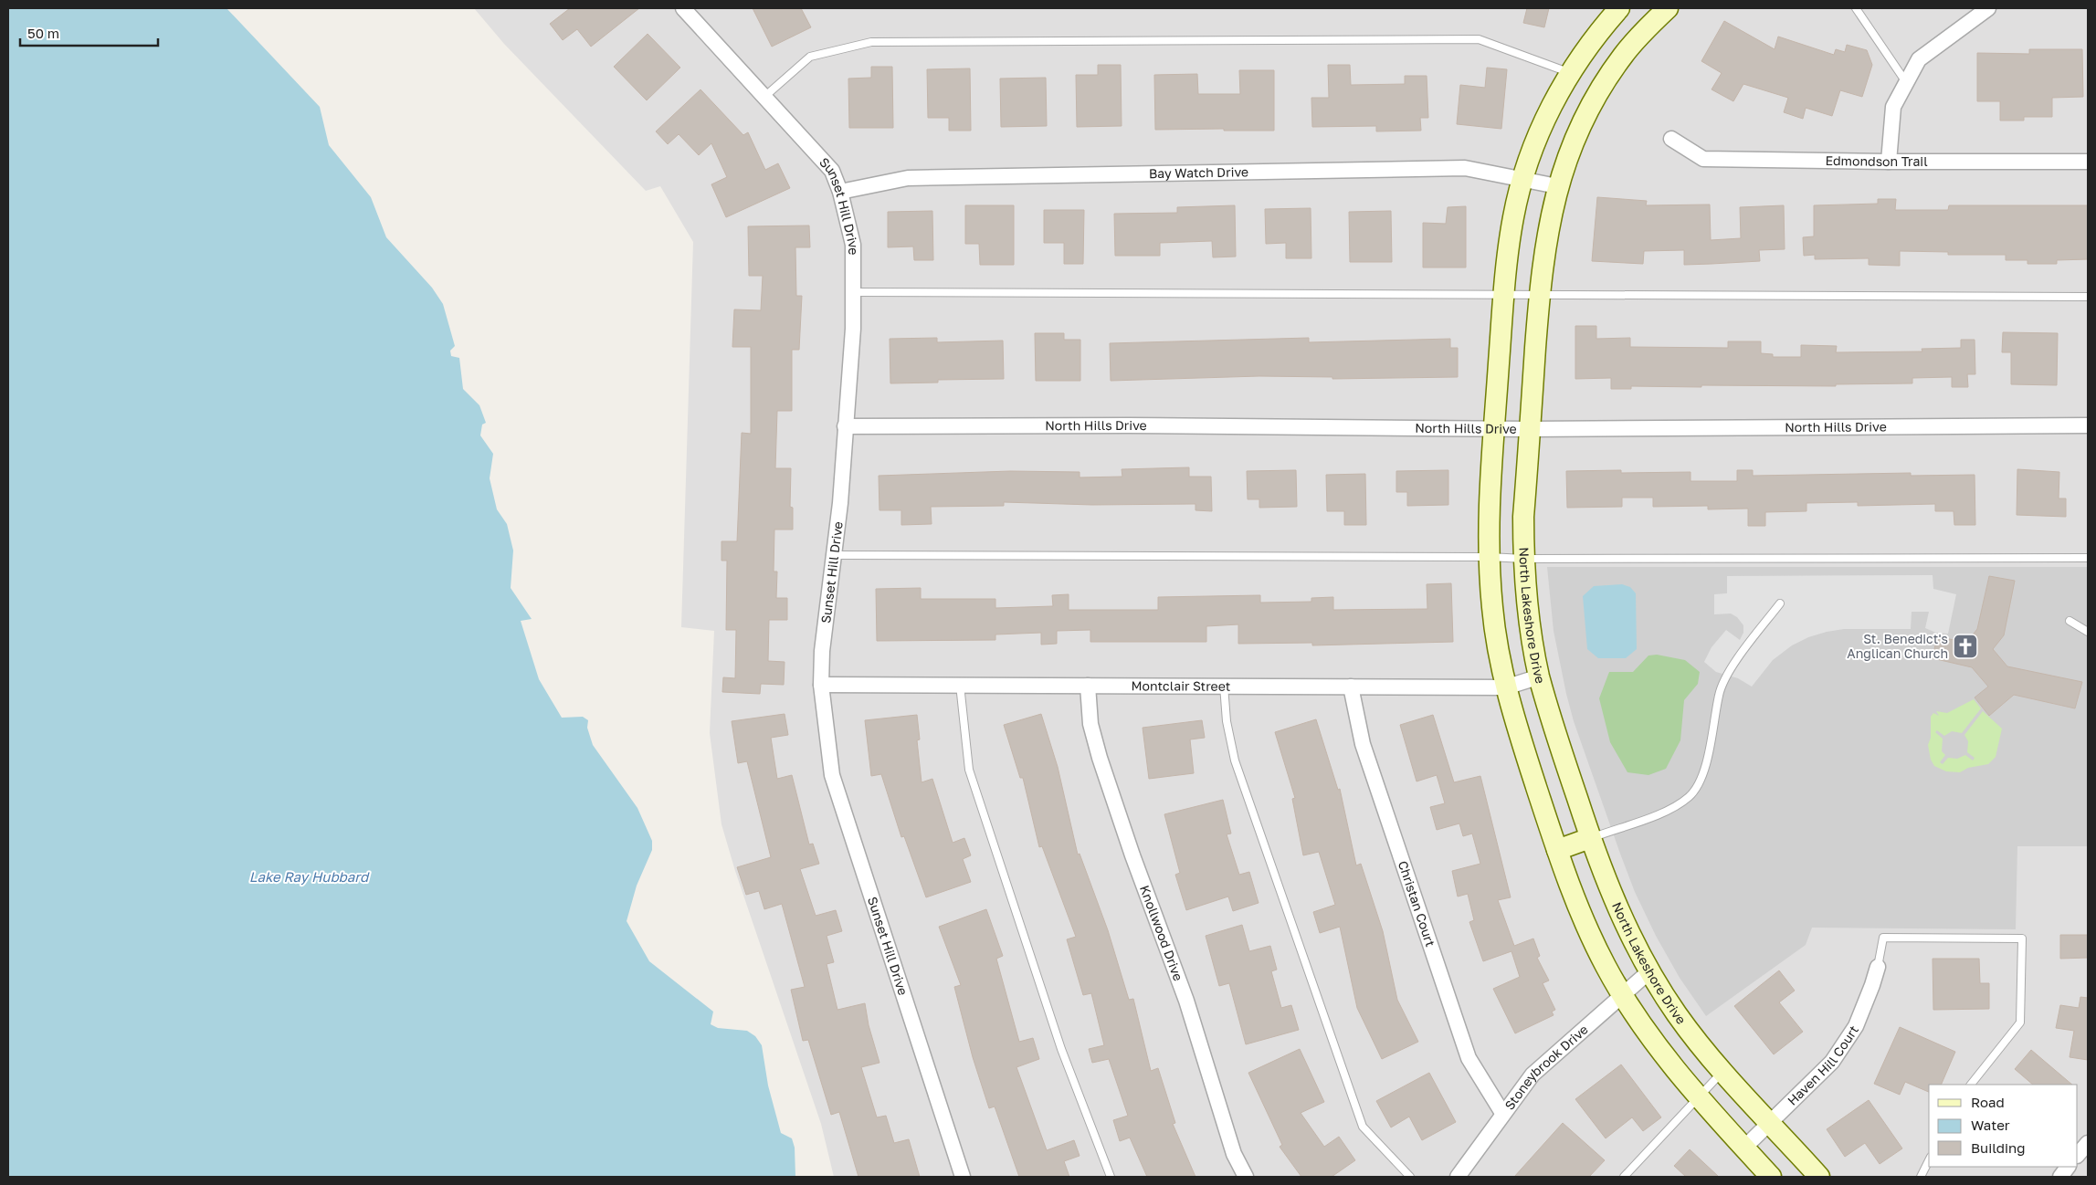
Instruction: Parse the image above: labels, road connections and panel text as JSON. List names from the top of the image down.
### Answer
{
  "streets": {
    "main road": ["North Lakeshore Drive"],
    "street": [
      "Edmondson Trail",
      "Bay Watch Drive",
      "Sunset Hill Drive",
      "North Hills Drive",
      "Montclair Street",
      "Christan Court",
      "Knollwood Drive",
      "Haven Hill Court",
      "Stoneybrook Drive"
    ]
  },
  "crossings": [
    ["Bay Watch Drive", "Sunset Hill Drive"],
    ["Bay Watch Drive", "North Lakeshore Drive"],
    ["Sunset Hill Drive", "North Hills Drive"],
    ["Sunset Hill Drive", "Montclair Street"],
    ["North Hills Drive", "North Lakeshore Drive"],
    ["North Lakeshore Drive", "Montclair Street"],
    ["North Lakeshore Drive", "Haven Hill Court"],
    ["North Lakeshore Drive", "Stoneybrook Drive"],
    ["Montclair Street", "Christan Court"],
    ["Montclair Street", "Knollwood Drive"],
    ["Christan Court", "Stoneybrook Drive"]
  ],
  "water": ["Lake Ray Hubbard"],
  "places": {
    "church": ["St. Benedict's Anglican Church"]
  },
  "legend": ["Road", "Water", "Building"],
  "scale_bar": "50 m"
}
